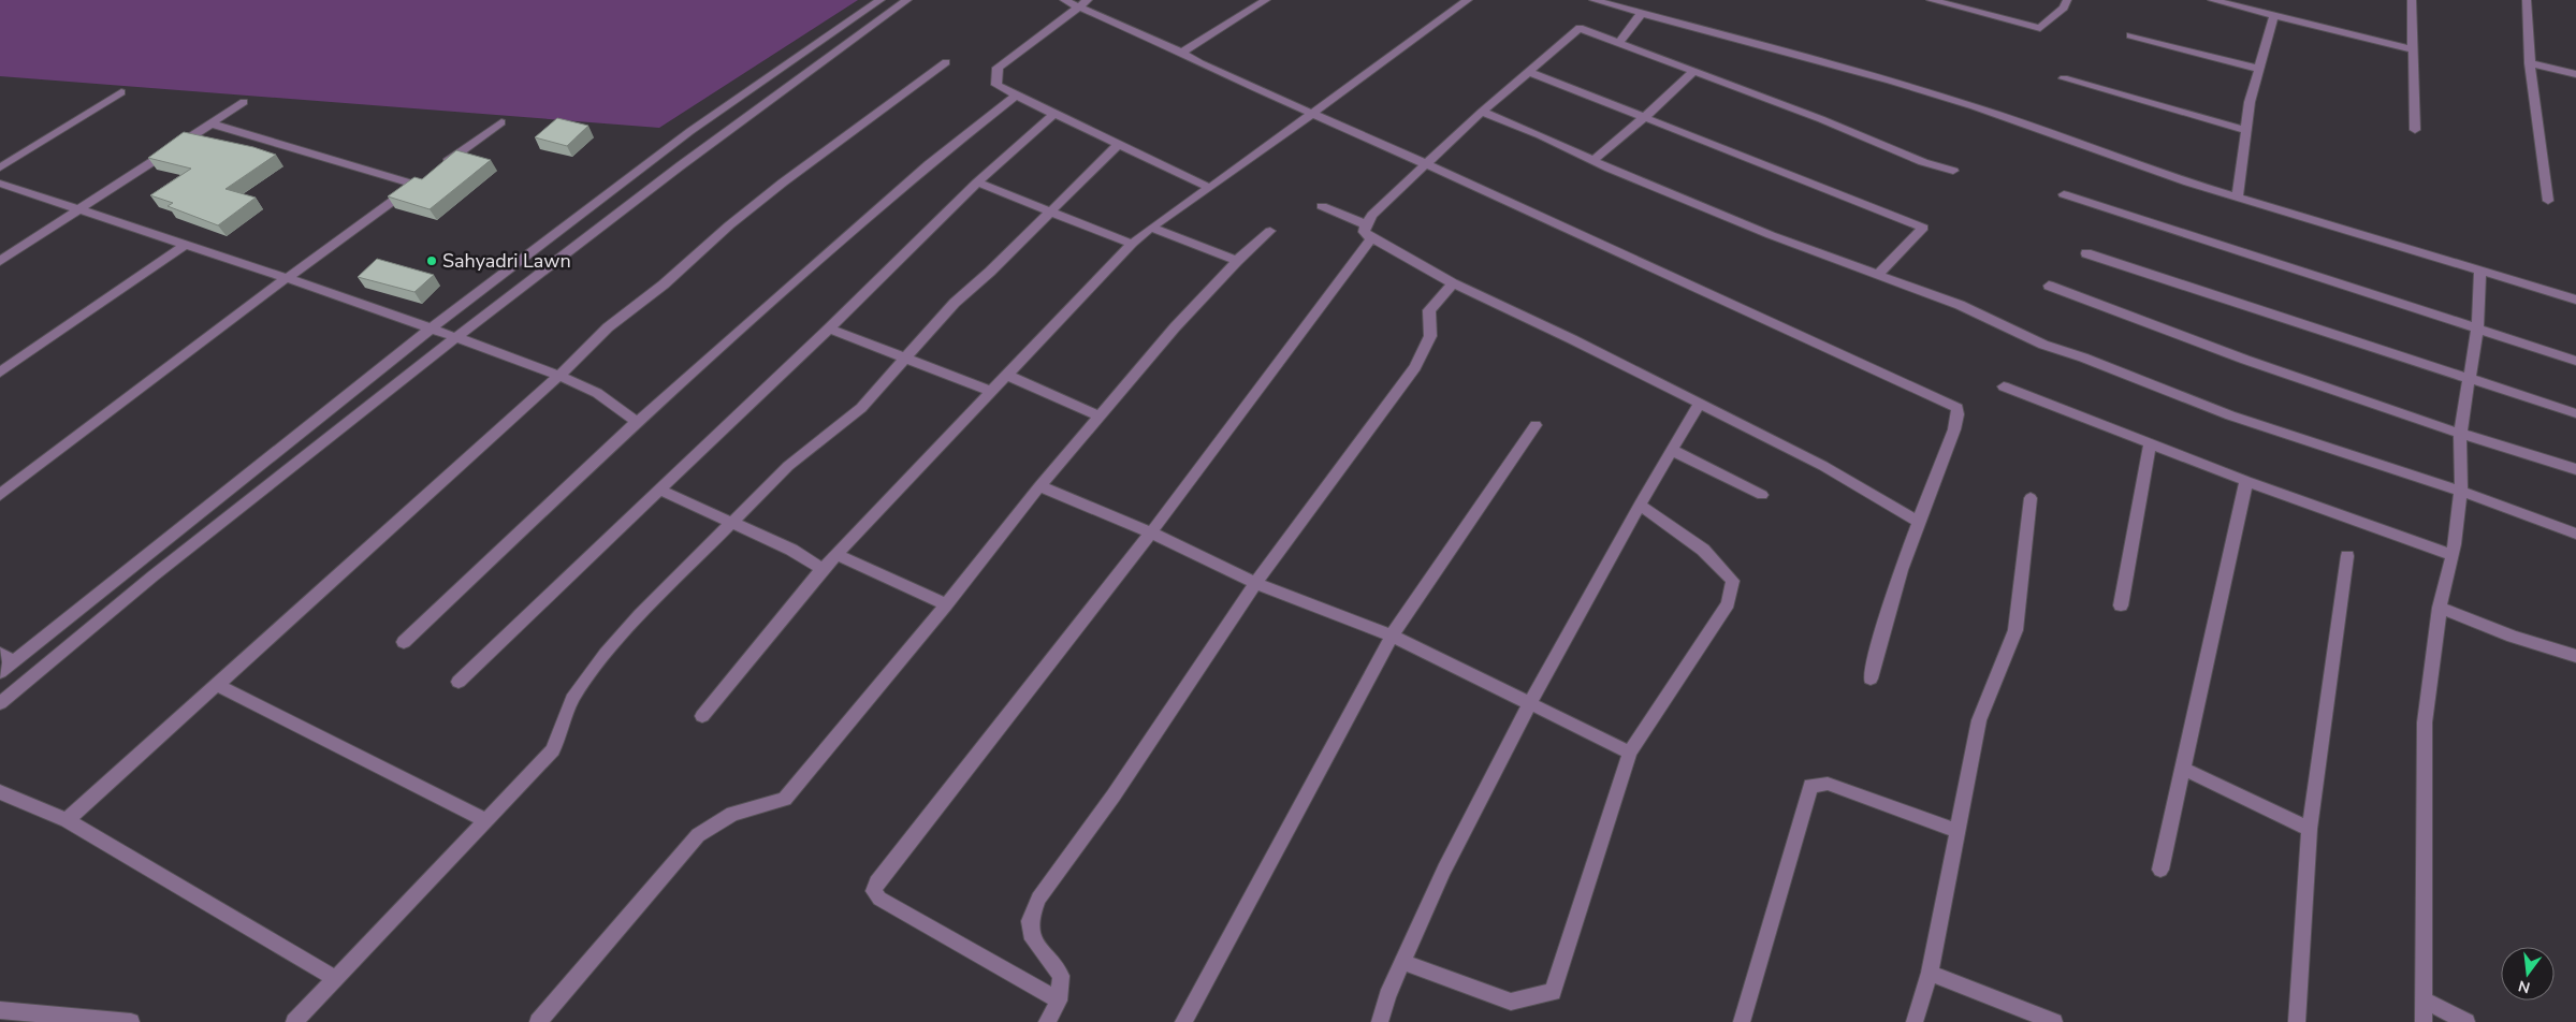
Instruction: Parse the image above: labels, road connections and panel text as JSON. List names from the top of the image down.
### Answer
{
  "places": ["Sahyadri Lawn"],
  "north": "bottom"
}
